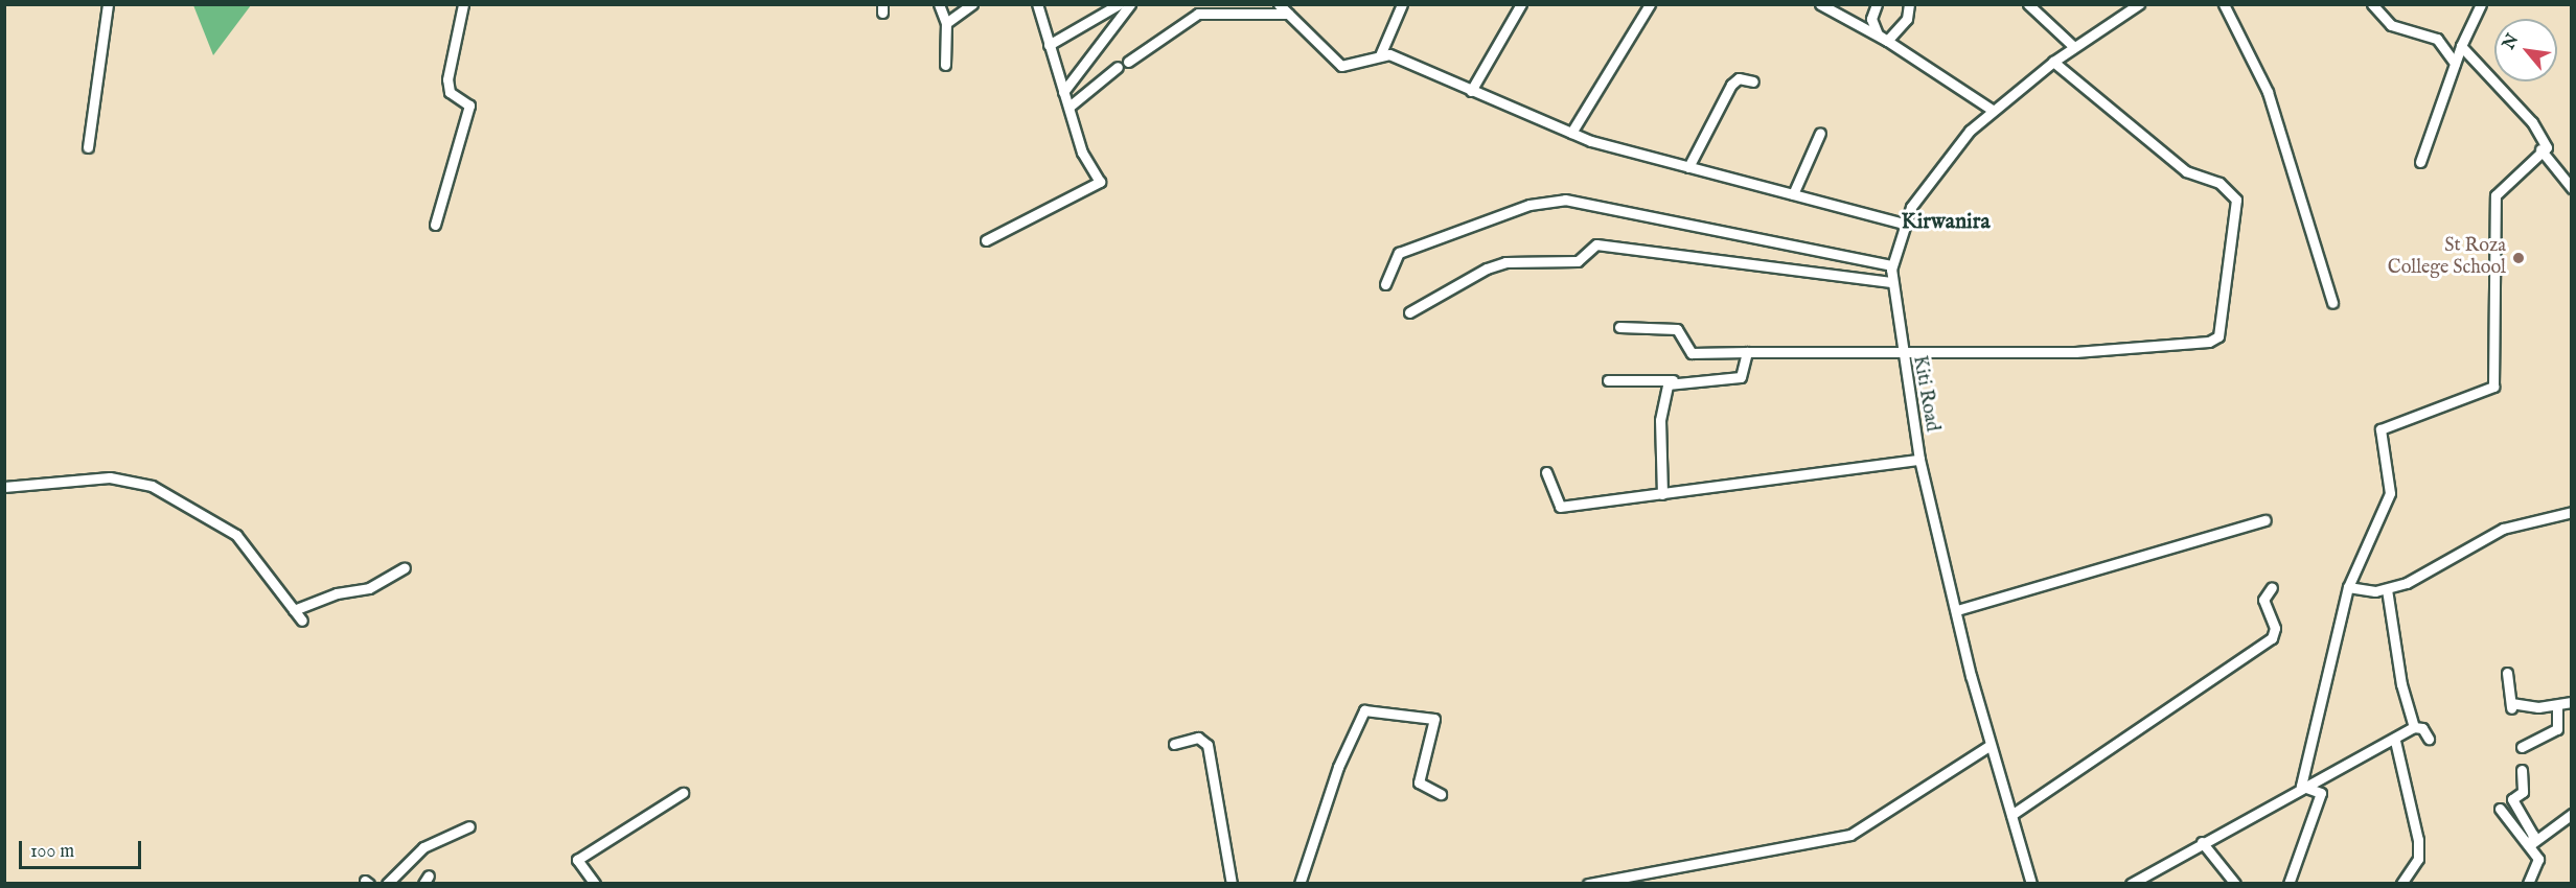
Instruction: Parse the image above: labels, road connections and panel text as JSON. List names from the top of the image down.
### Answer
{
  "streets": {
    "street": ["Kiti Road"]
  },
  "districts": ["Kirwanira"],
  "places": ["St Roza College School"],
  "scale_bar": "100 m",
  "north": "top left"
}
